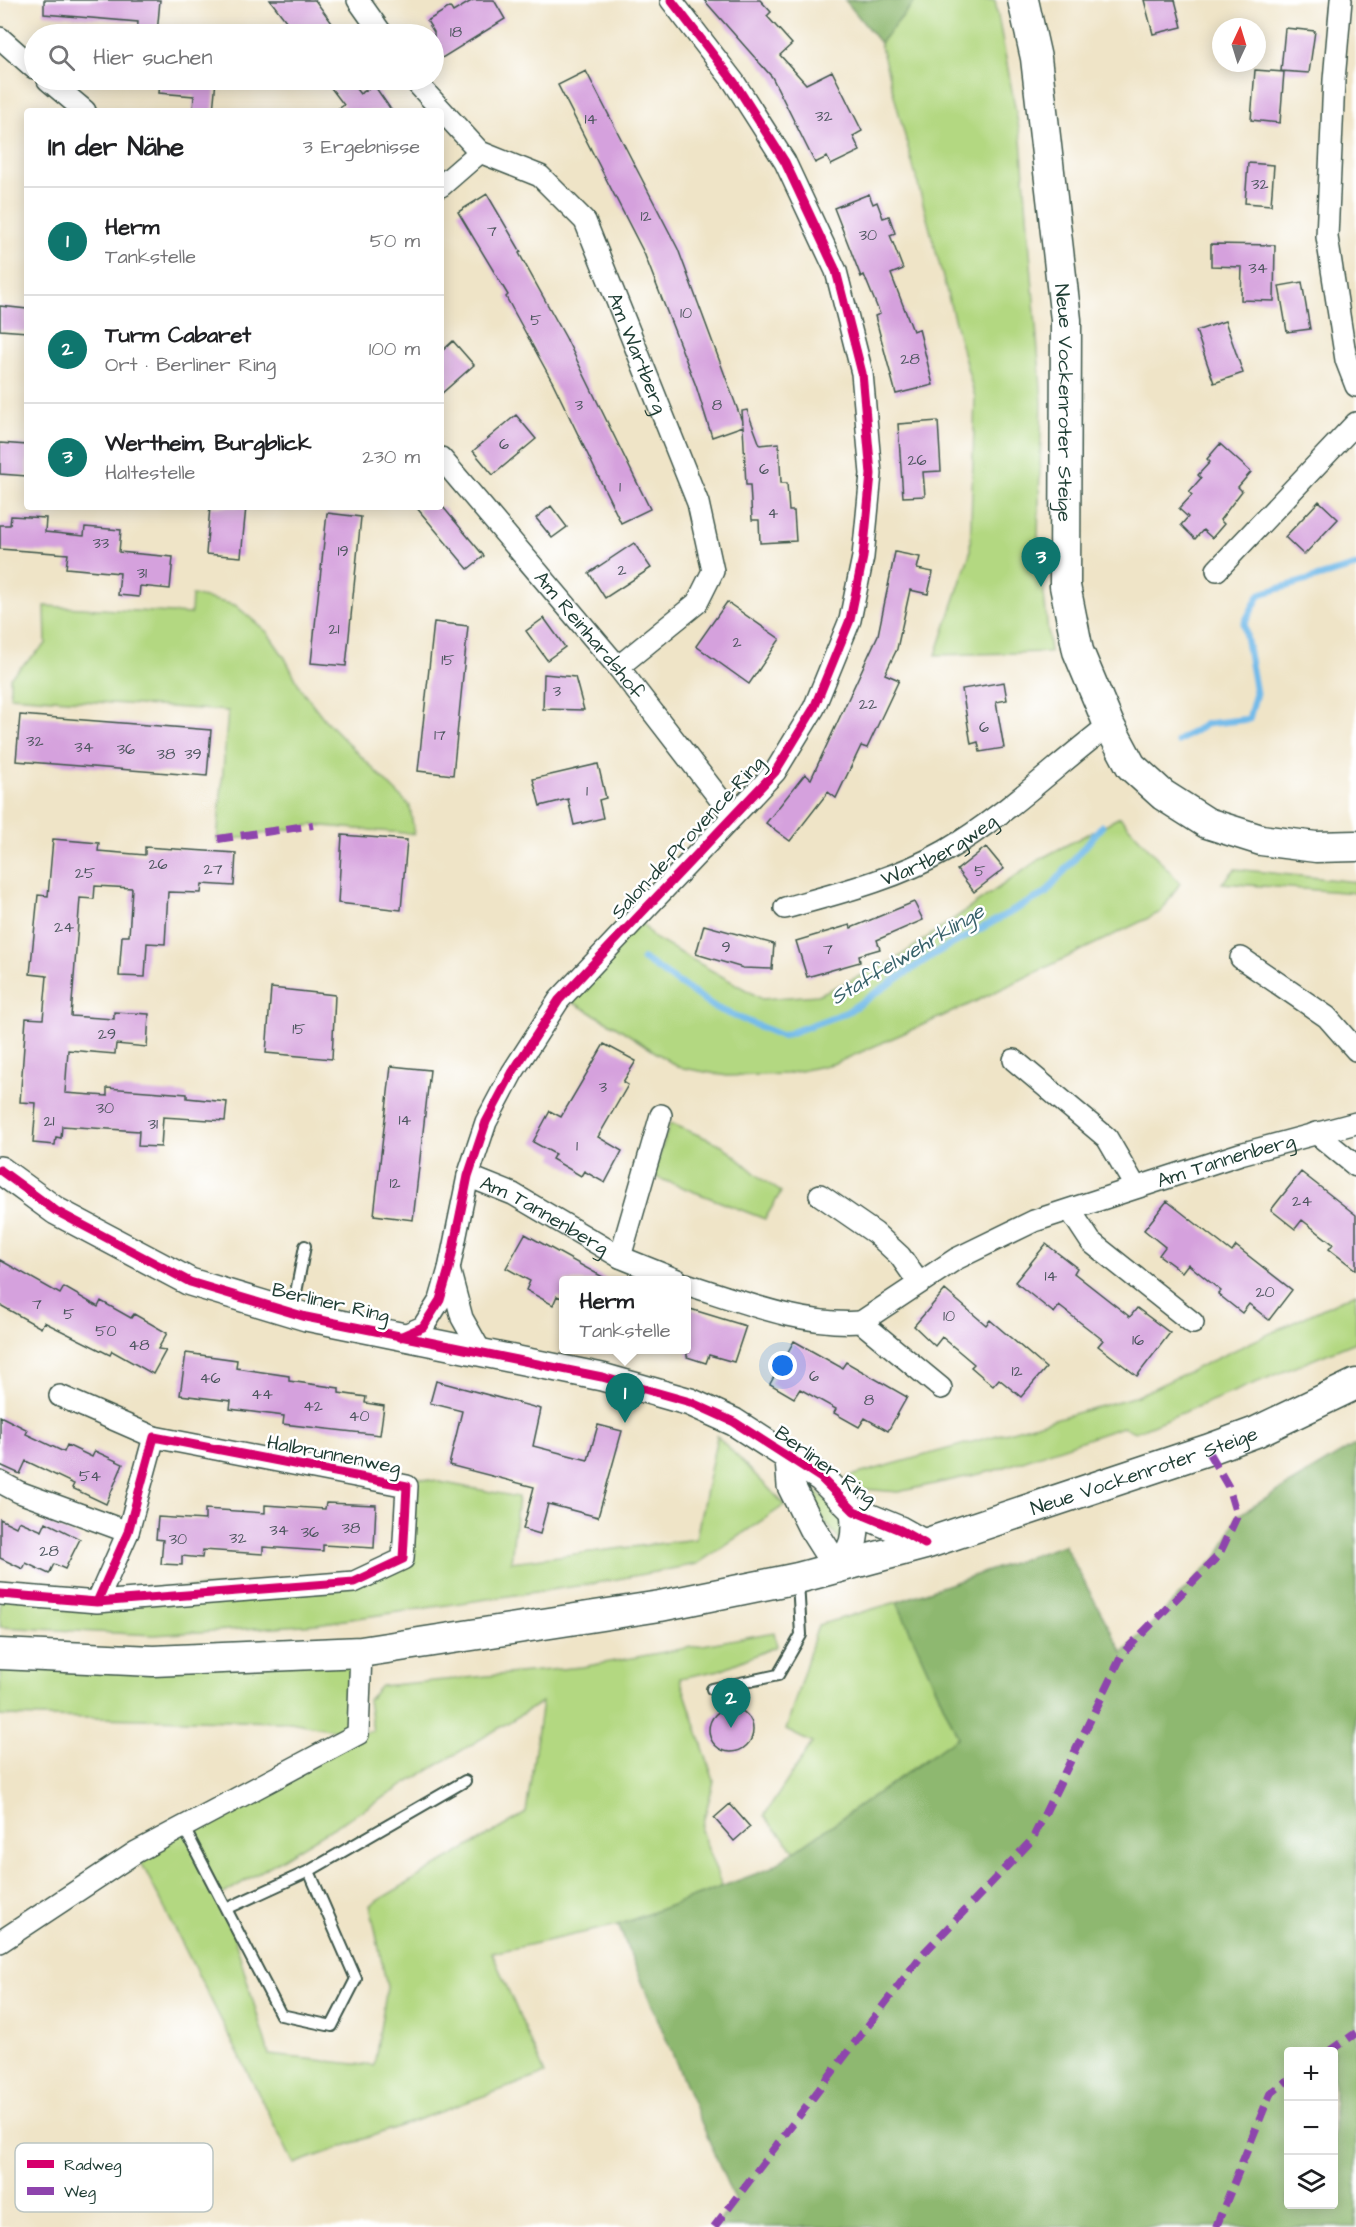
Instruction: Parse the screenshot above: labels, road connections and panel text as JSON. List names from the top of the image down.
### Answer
{
  "streets": {
    "main road": ["Neue Vockenroter Steige"],
    "street": [
      "Am Wartberg",
      "Am Reinhardshof",
      "Salon-de-Provence-Ring",
      "Wartbergweg",
      "Am Tannenberg",
      "Berliner Ring",
      "Halbrunnenweg"
    ]
  },
  "crossings": [
    ["Am Wartberg", "Am Reinhardshof"],
    ["Neue Vockenroter Steige", "Wartbergweg"],
    ["Neue Vockenroter Steige", "Berliner Ring"],
    ["Am Reinhardshof", "Salon-de-Provence-Ring"],
    ["Salon-de-Provence-Ring", "Am Tannenberg"],
    ["Salon-de-Provence-Ring", "Berliner Ring"]
  ],
  "water": ["Staffelwehrklinge"],
  "house_numbers": [
    "18",
    "32",
    "14",
    "32",
    "12",
    "7",
    "30",
    "34",
    "10",
    "5",
    "28",
    "3",
    "8",
    "6",
    "26",
    "6",
    "1",
    "4",
    "33",
    "19",
    "2",
    "31",
    "21",
    "2",
    "15",
    "3",
    "22",
    "6",
    "17",
    "32",
    "34",
    "36",
    "38",
    "39",
    "1",
    "26",
    "27",
    "5",
    "25",
    "24",
    "9",
    "7",
    "15",
    "29",
    "3",
    "30",
    "14",
    "21",
    "31",
    "1",
    "12",
    "24",
    "14",
    "20",
    "7",
    "5",
    "10",
    "50",
    "16",
    "48",
    "12",
    "6",
    "46",
    "44",
    "8",
    "42",
    "40",
    "54",
    "38",
    "34",
    "36",
    "32",
    "30",
    "28"
  ],
  "legend": ["Radweg", "Weg"],
  "north": "top",
  "page": {
    "search": "Hier suchen",
    "heading": ["In der Nähe", "3 Ergebnisse"],
    "list": [
      {
        "mark": "1",
        "name": "Herm",
        "note": "Tankstelle",
        "value": "50 m"
      },
      {
        "mark": "2",
        "name": "Turm Cabaret",
        "note": "Ort · Berliner Ring",
        "value": "100 m"
      },
      {
        "mark": "3",
        "name": "Wertheim, Burgblick",
        "note": "Haltestelle",
        "value": "230 m"
      }
    ],
    "pins": ["3", "1", "2"],
    "popup": ["Herm", "Tankstelle"],
    "map_buttons": ["+", "−"]
  }
}
